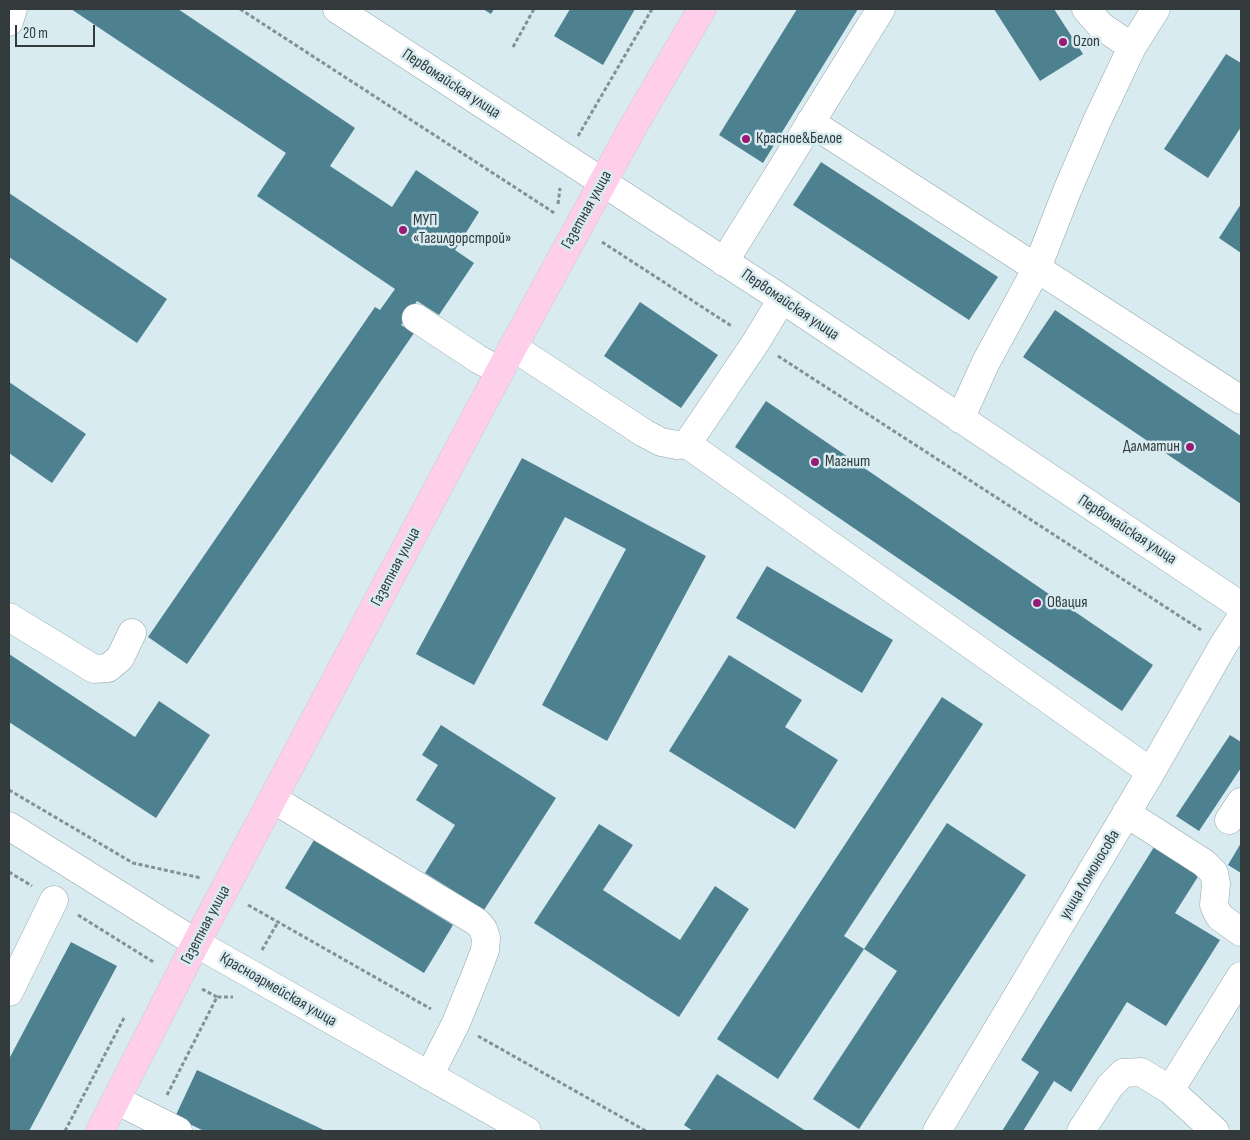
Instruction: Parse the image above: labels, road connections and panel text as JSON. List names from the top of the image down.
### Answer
{
  "streets": {
    "main road": ["Газетная улица"],
    "street": ["Первомайская улица", "улица Ломоносова", "Красноармейская улица"]
  },
  "crossings": [
    ["Первомайская улица", "Газетная улица"],
    ["Газетная улица", "Красноармейская улица"]
  ],
  "places": [
    "Ozon",
    "Красное&Белое",
    "МУП «Тагилдорстрой»",
    "Далматин",
    "Магнит",
    "Овация"
  ],
  "scale_bar": "20 m"
}
